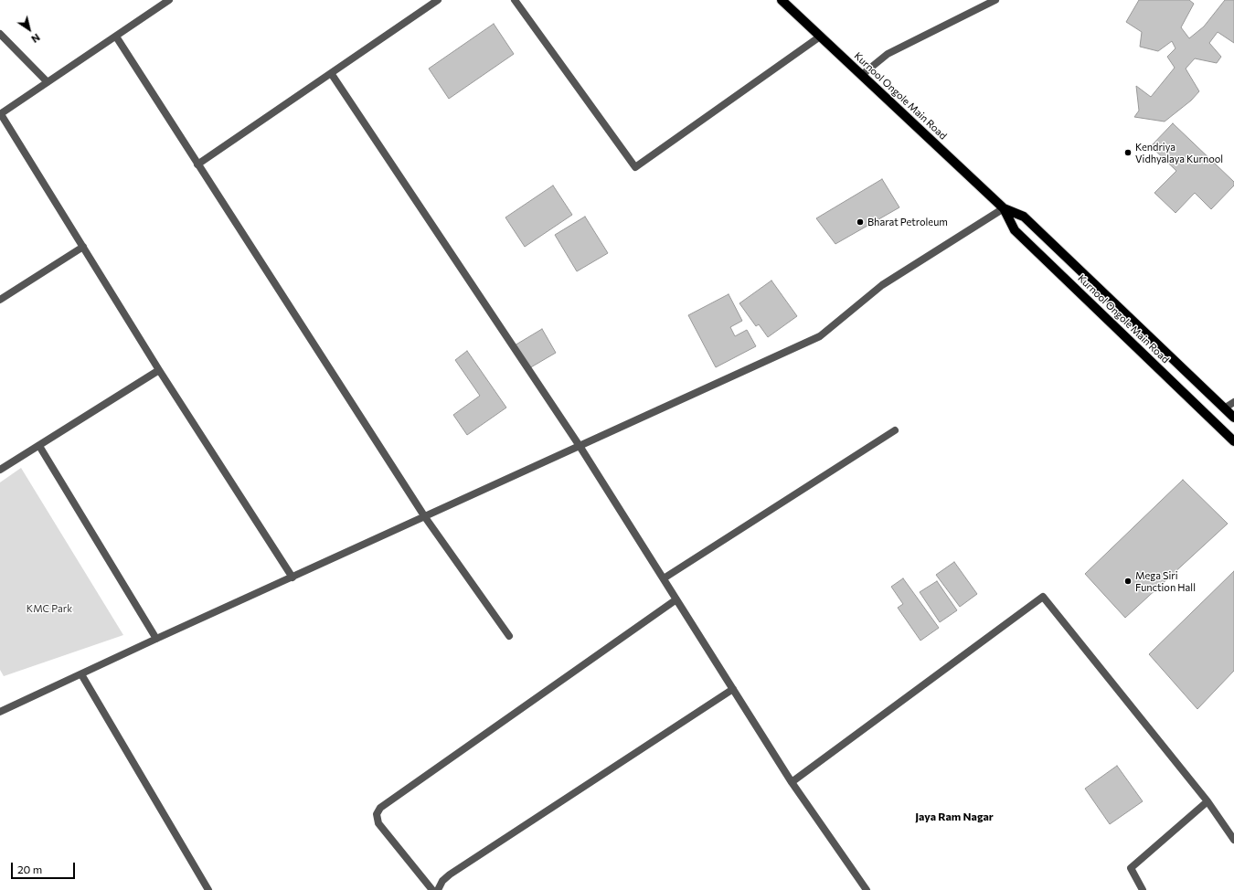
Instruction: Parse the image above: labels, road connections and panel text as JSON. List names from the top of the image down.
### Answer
{
  "streets": {
    "main road": ["Kurnool Ongole Main Road"]
  },
  "districts": ["Jaya Ram Nagar"],
  "parks": ["KMC Park"],
  "places": ["Kendriya Vidhyalaya Kurnool", "Bharat Petroleum", "Mega Siri Function Hall"],
  "scale_bar": "20 m",
  "north": "bottom right"
}
